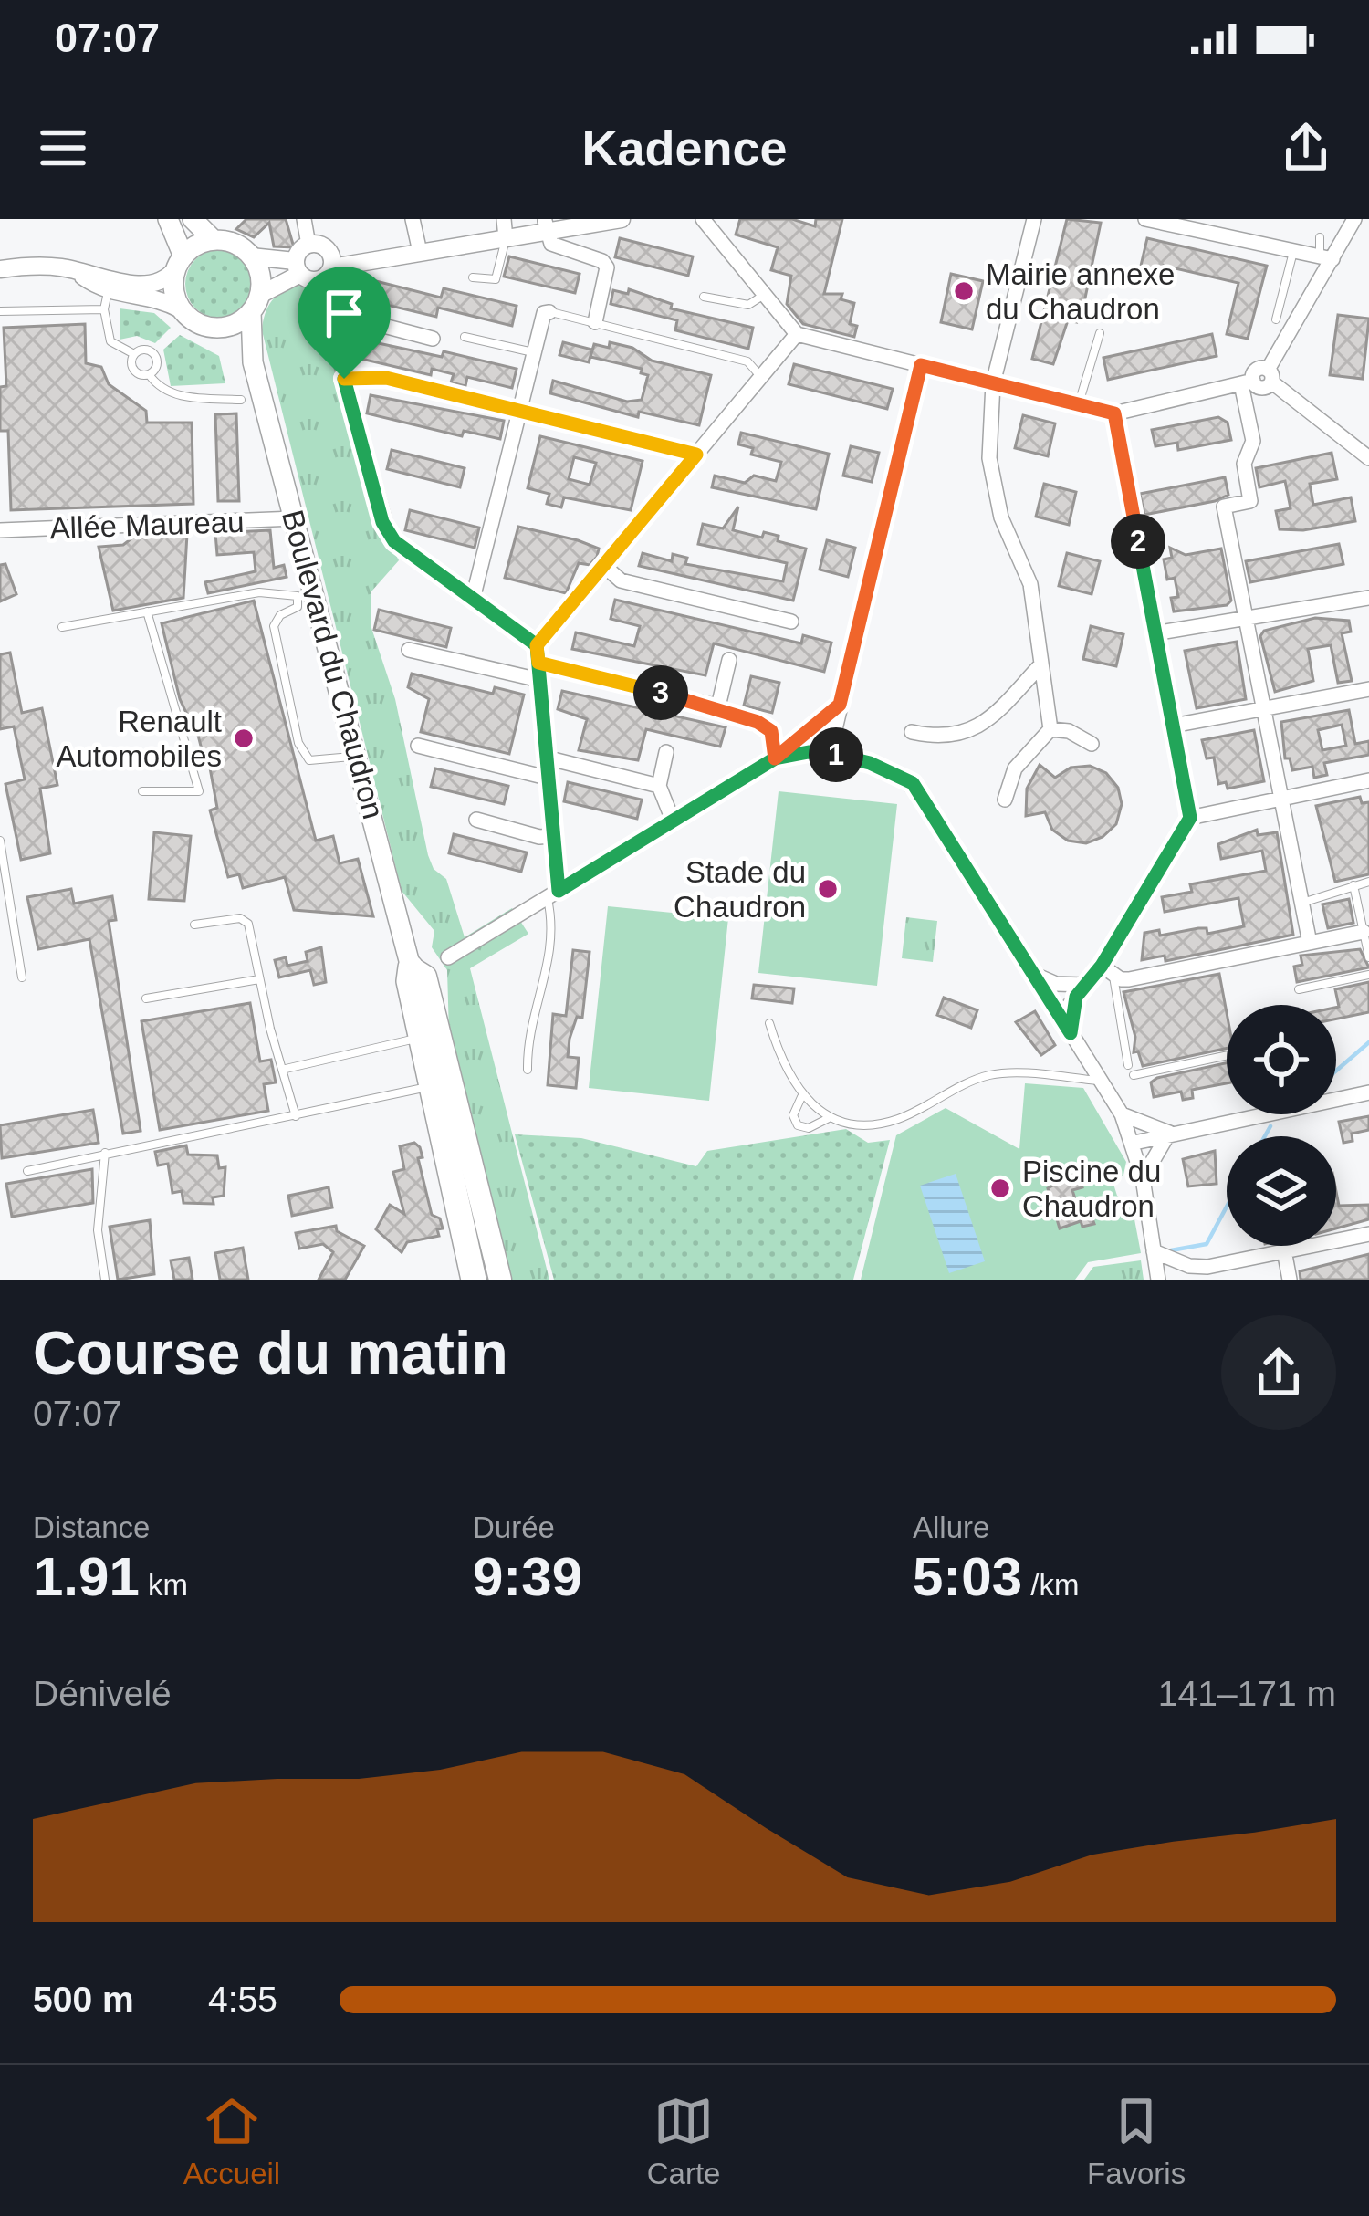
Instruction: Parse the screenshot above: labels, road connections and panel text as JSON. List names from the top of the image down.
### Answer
{
  "streets": {
    "main road": ["Boulevard du Chaudron"],
    "street": ["Allée Maureau"]
  },
  "crossings": [
    ["Allée Maureau", "Boulevard du Chaudron"]
  ],
  "places": [
    "Mairie annexe du Chaudron",
    "Renault Automobiles",
    "Stade du Chaudron",
    "Piscine du Chaudron"
  ],
  "page": {
    "status": "07:07",
    "header": "Kadence",
    "pins": ["2", "3", "1"],
    "heading": ["Course du matin", "07:07"],
    "stats": [
      ["Distance", "1.91 km"],
      ["Durée", "9:39"],
      ["Allure", "5:03 /km"]
    ],
    "chart": ["Dénivelé", "141–171 m"],
    "list": [
      {
        "name": "500 m",
        "note": "4:55"
      }
    ],
    "tabs": ["Accueil", "Carte", "Favoris"]
  }
}
